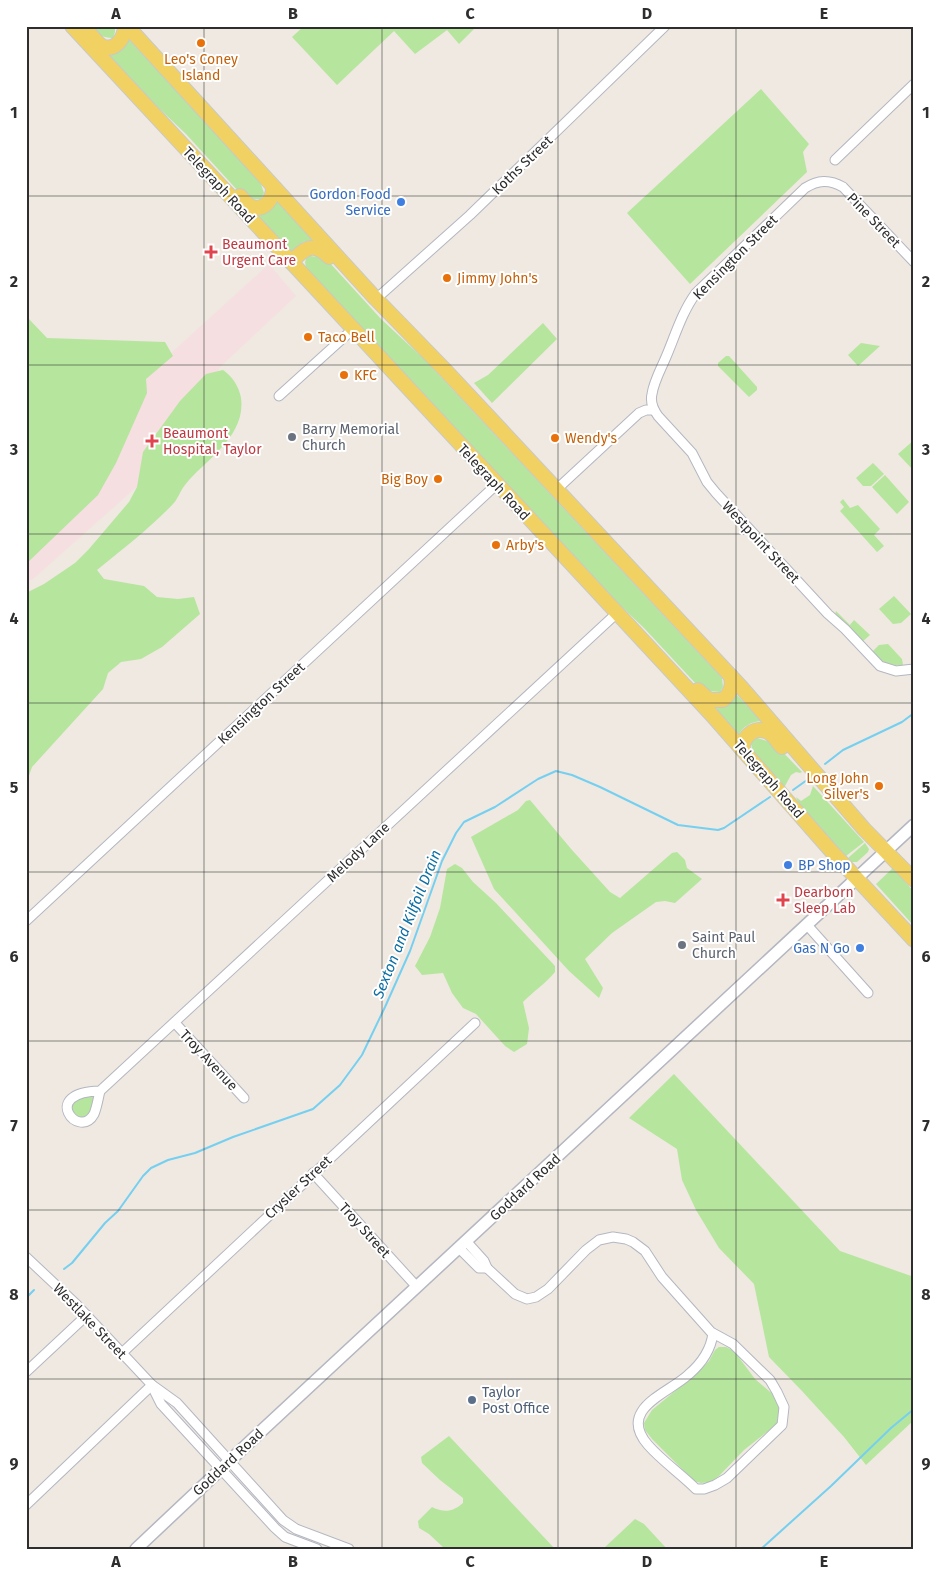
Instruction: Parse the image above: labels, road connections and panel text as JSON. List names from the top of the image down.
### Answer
{
  "streets": {
    "main road": ["Telegraph Road", "Goddard Road"],
    "street": [
      "Koths Street",
      "Pine Street",
      "Kensington Street",
      "Westpoint Street",
      "Melody Lane",
      "Troy Avenue",
      "Crysler Street",
      "Troy Street",
      "Westlake Street"
    ]
  },
  "crossings": [
    ["Telegraph Road", "Kensington Street"],
    ["Telegraph Road", "Melody Lane"],
    ["Telegraph Road", "Goddard Road"],
    ["Pine Street", "Kensington Street"],
    ["Kensington Street", "Westpoint Street"],
    ["Melody Lane", "Troy Avenue"],
    ["Crysler Street", "Troy Street"],
    ["Crysler Street", "Westlake Street"],
    ["Goddard Road", "Troy Street"],
    ["Goddard Road", "Westlake Street"]
  ],
  "water": ["Sexton and Kilfoil Drain"],
  "places": {
    "other": [
      "Leo's Coney Island",
      "Gordon Food Service",
      "Jimmy John's",
      "Taco Bell",
      "KFC",
      "Barry Memorial Church",
      "Wendy's",
      "Big Boy",
      "Arby's",
      "Long John Silver's",
      "BP Shop",
      "Saint Paul Church",
      "Gas N Go",
      "Taylor Post Office"
    ],
    "health": ["Beaumont Urgent Care", "Beaumont Hospital, Taylor", "Dearborn Sleep Lab"]
  },
  "grid": {
    "columns": [
      "A",
      "B",
      "C",
      "D",
      "E"
    ],
    "rows": [
      "1",
      "2",
      "3",
      "4",
      "5",
      "6",
      "7",
      "8",
      "9"
    ]
  }
}
